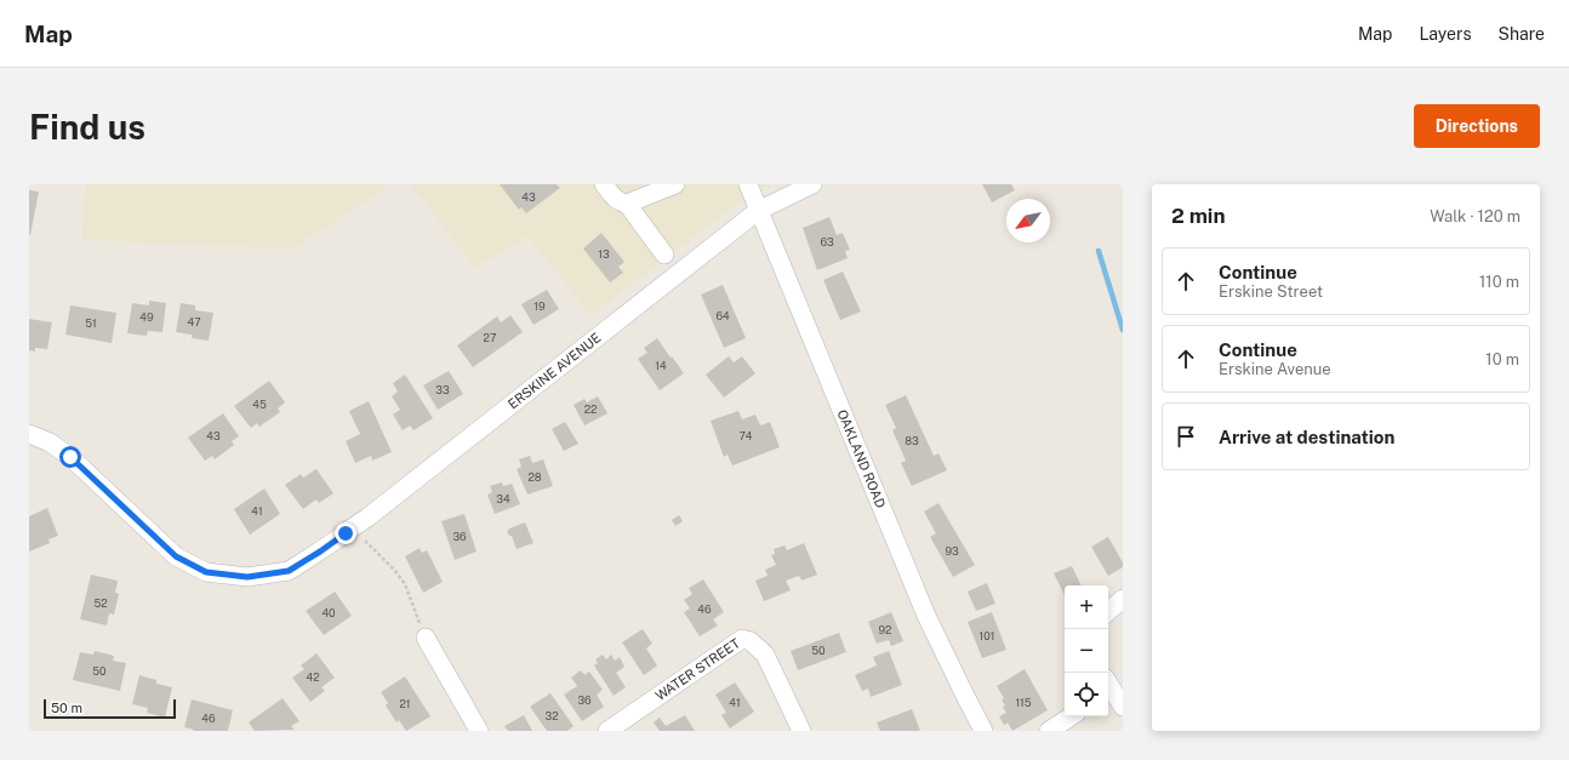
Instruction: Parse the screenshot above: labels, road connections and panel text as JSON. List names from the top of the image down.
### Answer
{
  "streets": {
    "street": ["ERSKINE AVENUE", "OAKLAND ROAD", "WATER STREET"]
  },
  "crossings": [
    ["ERSKINE AVENUE", "OAKLAND ROAD"]
  ],
  "house_numbers": [
    "43",
    "63",
    "13",
    "19",
    "64",
    "49",
    "47",
    "51",
    "27",
    "14",
    "33",
    "45",
    "22",
    "43",
    "74",
    "83",
    "28",
    "34",
    "41",
    "36",
    "93",
    "52",
    "46",
    "40",
    "92",
    "101",
    "50",
    "50",
    "42",
    "36",
    "41",
    "115",
    "21",
    "32",
    "46"
  ],
  "scale_bar": "50 m",
  "north": "bottom left",
  "page": {
    "header": "Map",
    "nav": ["Map", "Layers", "Share"],
    "buttons": "Directions",
    "title": "Find us",
    "heading": ["2 min", "Walk · 120 m"],
    "list": [
      ["Continue", "Erskine Street", "110 m"],
      ["Continue", "Erskine Avenue", "10 m"],
      "Arrive at destination"
    ],
    "map_buttons": ["+", "−"],
    "scale": "50 m"
  }
}
